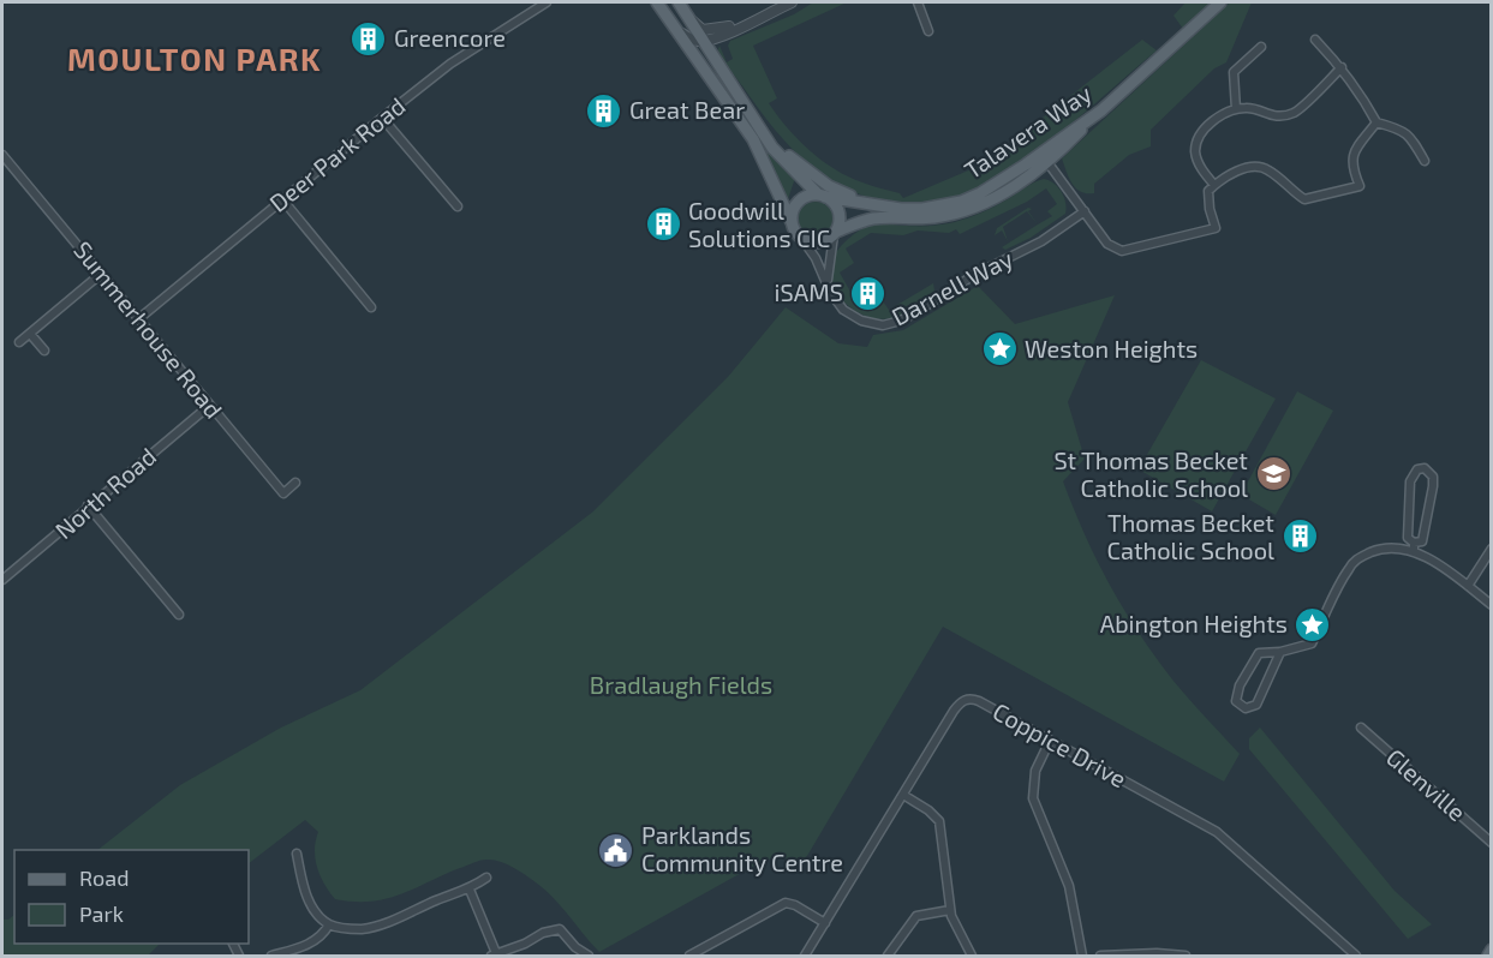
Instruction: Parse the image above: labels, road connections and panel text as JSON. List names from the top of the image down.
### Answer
{
  "streets": {
    "main road": ["Talavera Way"],
    "street": [
      "Deer Park Road",
      "Darnell Way",
      "Summerhouse Road",
      "North Road",
      "Coppice Drive",
      "Glenville"
    ]
  },
  "crossings": [
    ["Talavera Way", "Darnell Way"],
    ["Deer Park Road", "Summerhouse Road"],
    ["Summerhouse Road", "North Road"]
  ],
  "districts": ["MOULTON PARK"],
  "parks": ["Bradlaugh Fields"],
  "places": {
    "building": [
      "Greencore",
      "Great Bear",
      "Goodwill Solutions CIC",
      "iSAMS",
      "Thomas Becket Catholic School"
    ],
    "place": ["Weston Heights", "Abington Heights"],
    "school or university": ["St Thomas Becket Catholic School"],
    "public building": ["Parklands Community Centre"]
  },
  "legend": ["Road", "Park"]
}
